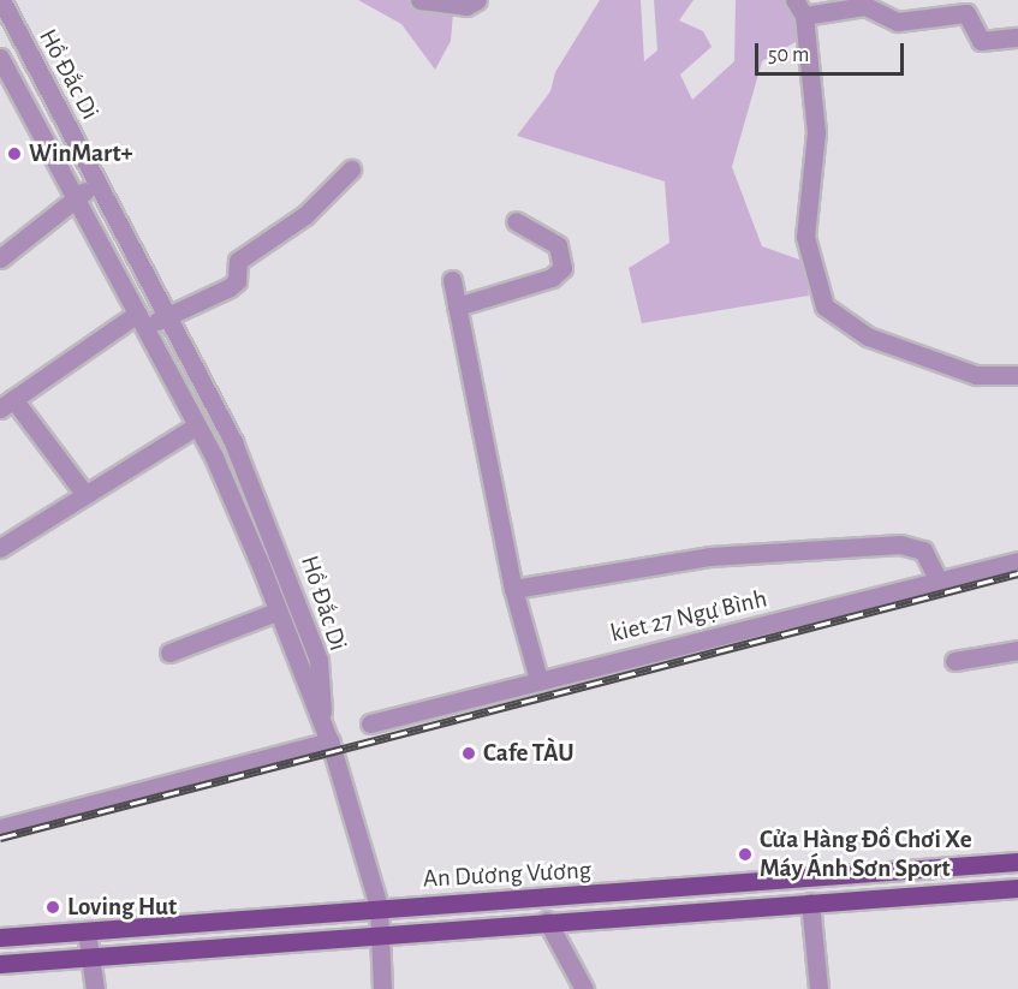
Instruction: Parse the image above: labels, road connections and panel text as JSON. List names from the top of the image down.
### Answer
{
  "streets": {
    "main road": ["An Dương Vương"],
    "street": ["Hồ Đắc Di", "kiet 27 Ngự Bình"]
  },
  "places": [
    "WinMart+",
    "Cafe TÀU",
    "Cửa Hàng Đồ Chơi Xe Máy Ánh Sơn Sport",
    "Loving Hut"
  ],
  "scale_bar": "50 m"
}
